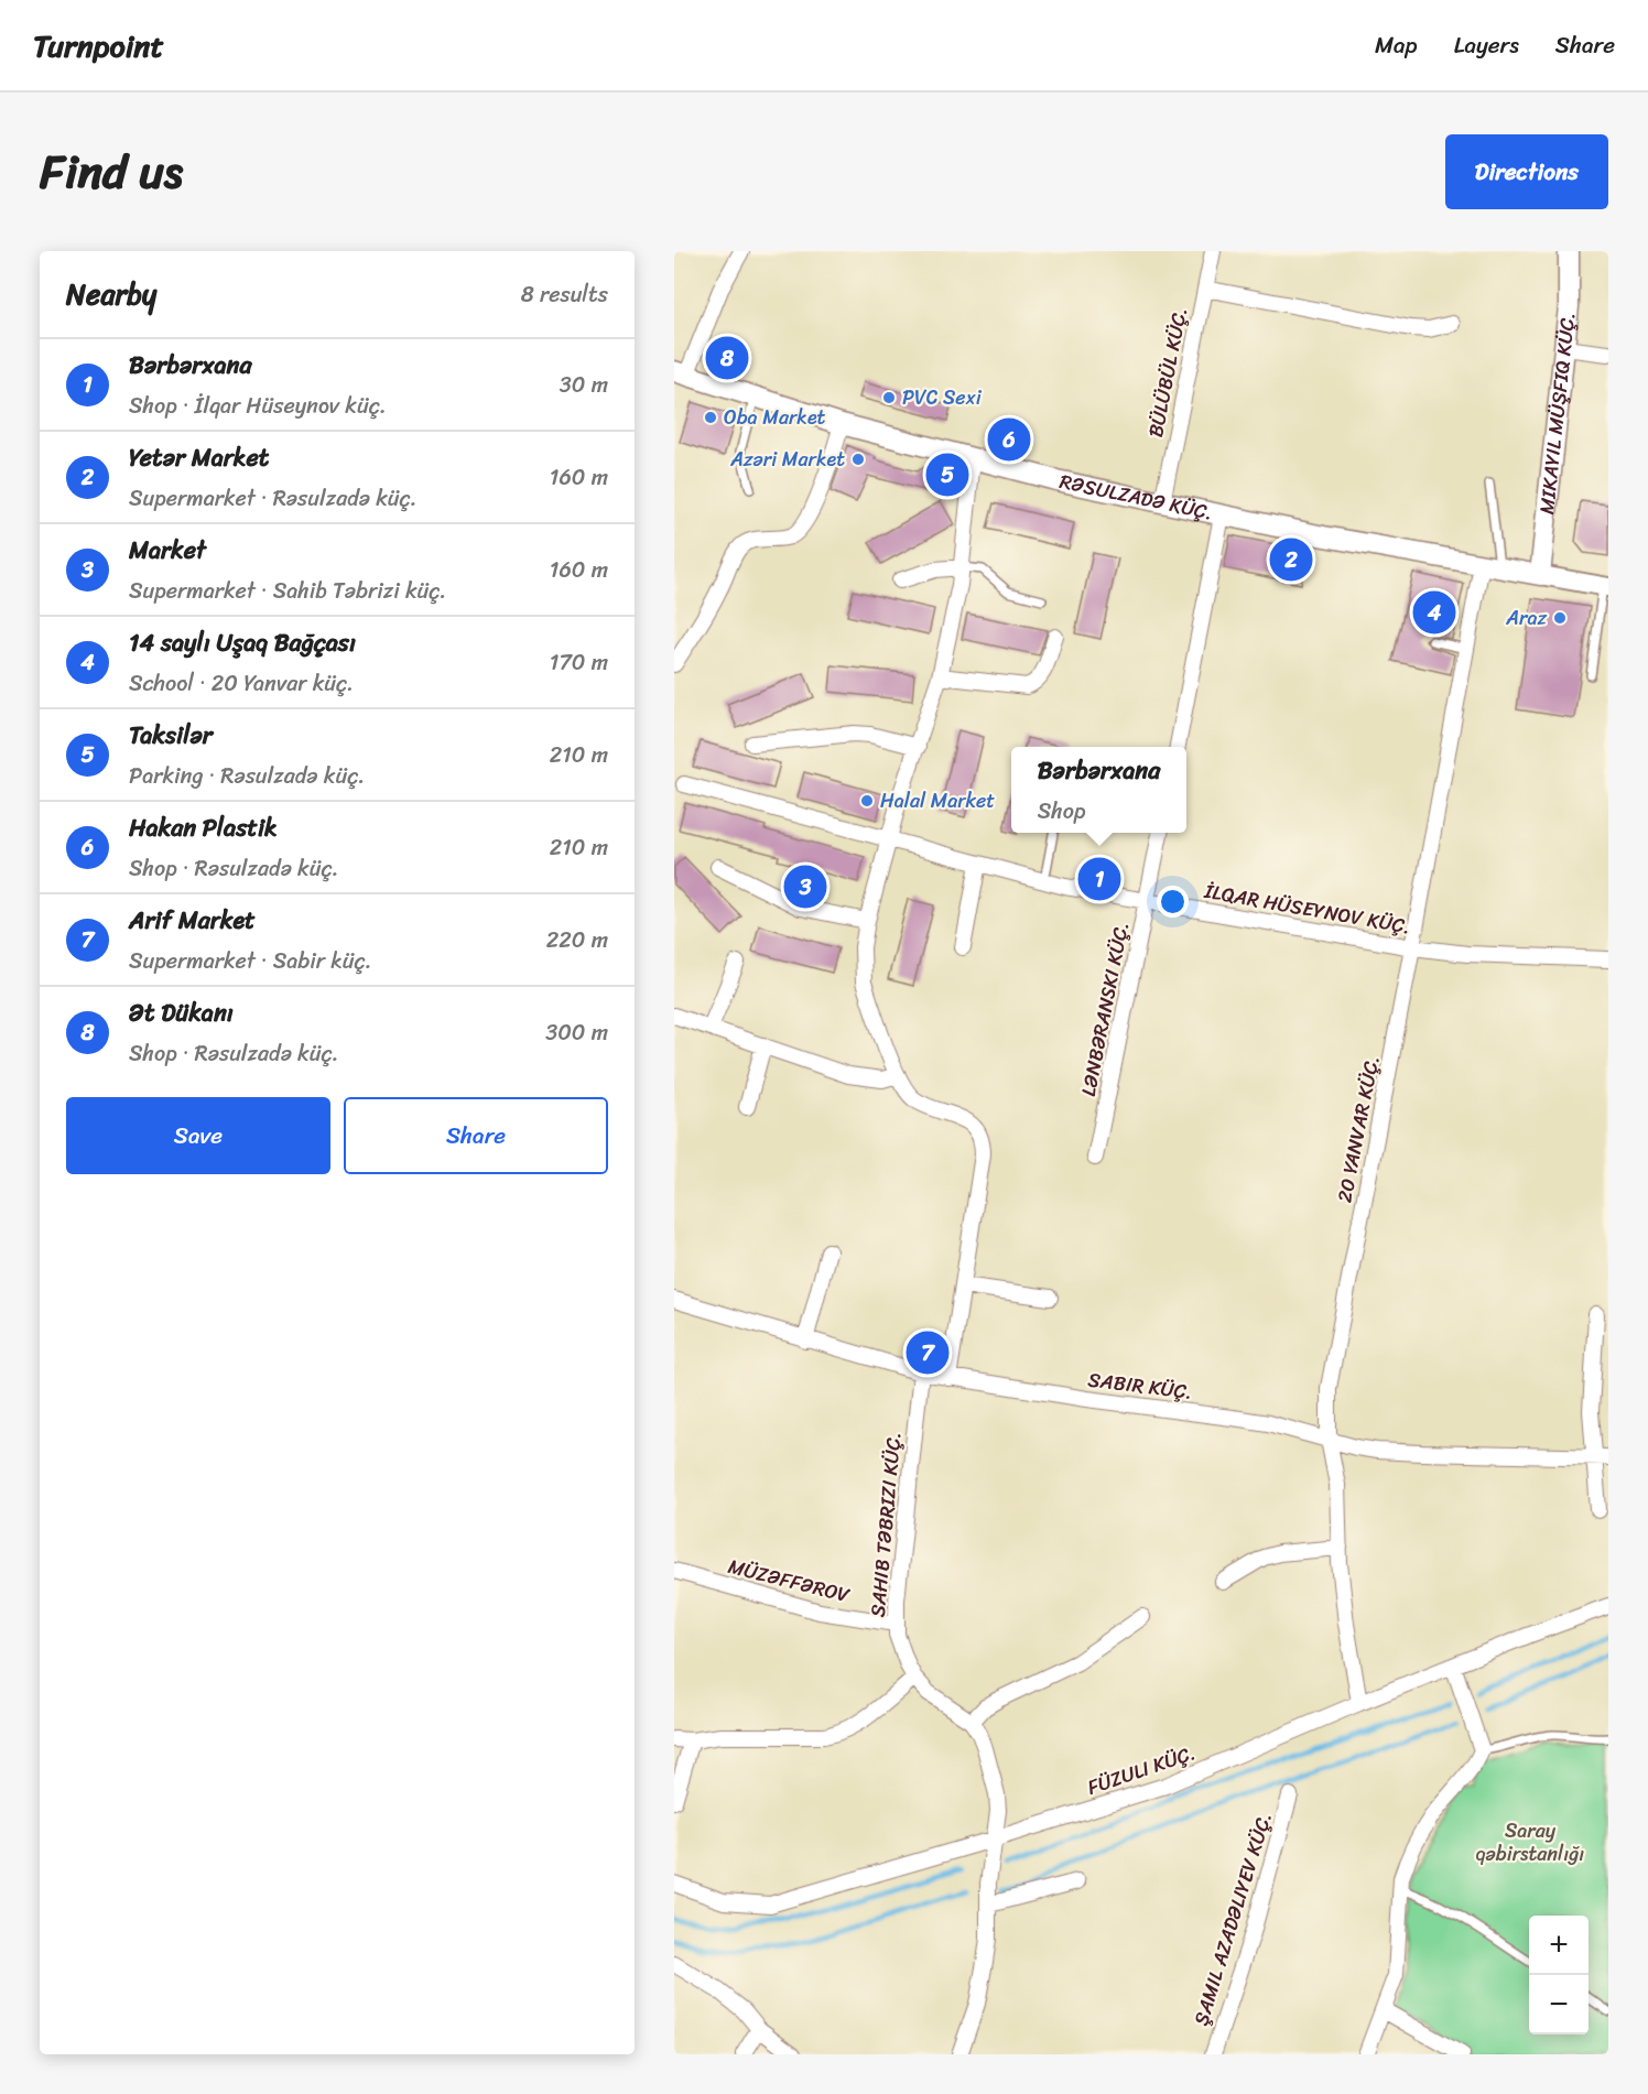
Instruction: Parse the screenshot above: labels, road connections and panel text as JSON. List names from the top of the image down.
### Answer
{
  "streets": {
    "main road": ["RƏSULZADƏ KÜÇ."],
    "street": [
      "BÜLÜBÜL KÜÇ.",
      "İLQAR HÜSEYNOV KÜÇ.",
      "LƏNBƏRANSKI KÜÇ.",
      "20 YANVAR KÜÇ.",
      "SABIR KÜÇ.",
      "SAHIB TƏBRIZI KÜÇ.",
      "MÜZƏFFƏROV",
      "FÜZULI KÜÇ.",
      "ŞAMIL AZADƏLIYEV KÜÇ."
    ]
  },
  "crossings": [
    ["BÜLÜBÜL KÜÇ.", "RƏSULZADƏ KÜÇ."],
    ["RƏSULZADƏ KÜÇ.", "20 YANVAR KÜÇ."],
    ["İLQAR HÜSEYNOV KÜÇ.", "LƏNBƏRANSKI KÜÇ."],
    ["İLQAR HÜSEYNOV KÜÇ.", "20 YANVAR KÜÇ."],
    ["20 YANVAR KÜÇ.", "SABIR KÜÇ."],
    ["20 YANVAR KÜÇ.", "FÜZULI KÜÇ."],
    ["SABIR KÜÇ.", "SAHIB TƏBRIZI KÜÇ."],
    ["SAHIB TƏBRIZI KÜÇ.", "MÜZƏFFƏROV"]
  ],
  "parks": ["Saray qəbirstanlığı"],
  "places": [
    "PVC Sexi",
    "Oba Market",
    "Azəri Market",
    "Araz",
    "Halal Market"
  ],
  "page": {
    "header": "Turnpoint",
    "nav": ["Map", "Layers", "Share"],
    "title": "Find us",
    "buttons": [
      "Directions",
      ["Save", "Share"]
    ],
    "heading": ["Nearby", "8 results"],
    "pins": [
      "8",
      "6",
      "5",
      "2",
      "4",
      "1",
      "3",
      "7"
    ],
    "list": [
      {
        "mark": "1",
        "name": "Bərbərxana",
        "note": "Shop · İlqar Hüseynov küç.",
        "value": "30 m"
      },
      {
        "mark": "2",
        "name": "Yetər Market",
        "note": "Supermarket · Rəsulzadə küç.",
        "value": "160 m"
      },
      {
        "mark": "3",
        "name": "Market",
        "note": "Supermarket · Sahib Təbrizi küç.",
        "value": "160 m"
      },
      {
        "mark": "4",
        "name": "14 saylı Uşaq Bağçası",
        "note": "School · 20 Yanvar küç.",
        "value": "170 m"
      },
      {
        "mark": "5",
        "name": "Taksilər",
        "note": "Parking · Rəsulzadə küç.",
        "value": "210 m"
      },
      {
        "mark": "6",
        "name": "Hakan Plastik",
        "note": "Shop · Rəsulzadə küç.",
        "value": "210 m"
      },
      {
        "mark": "7",
        "name": "Arif Market",
        "note": "Supermarket · Sabir küç.",
        "value": "220 m"
      },
      {
        "mark": "8",
        "name": "Ət Dükanı",
        "note": "Shop · Rəsulzadə küç.",
        "value": "300 m"
      }
    ],
    "popup": ["Bərbərxana", "Shop"],
    "map_buttons": ["+", "−"]
  }
}
